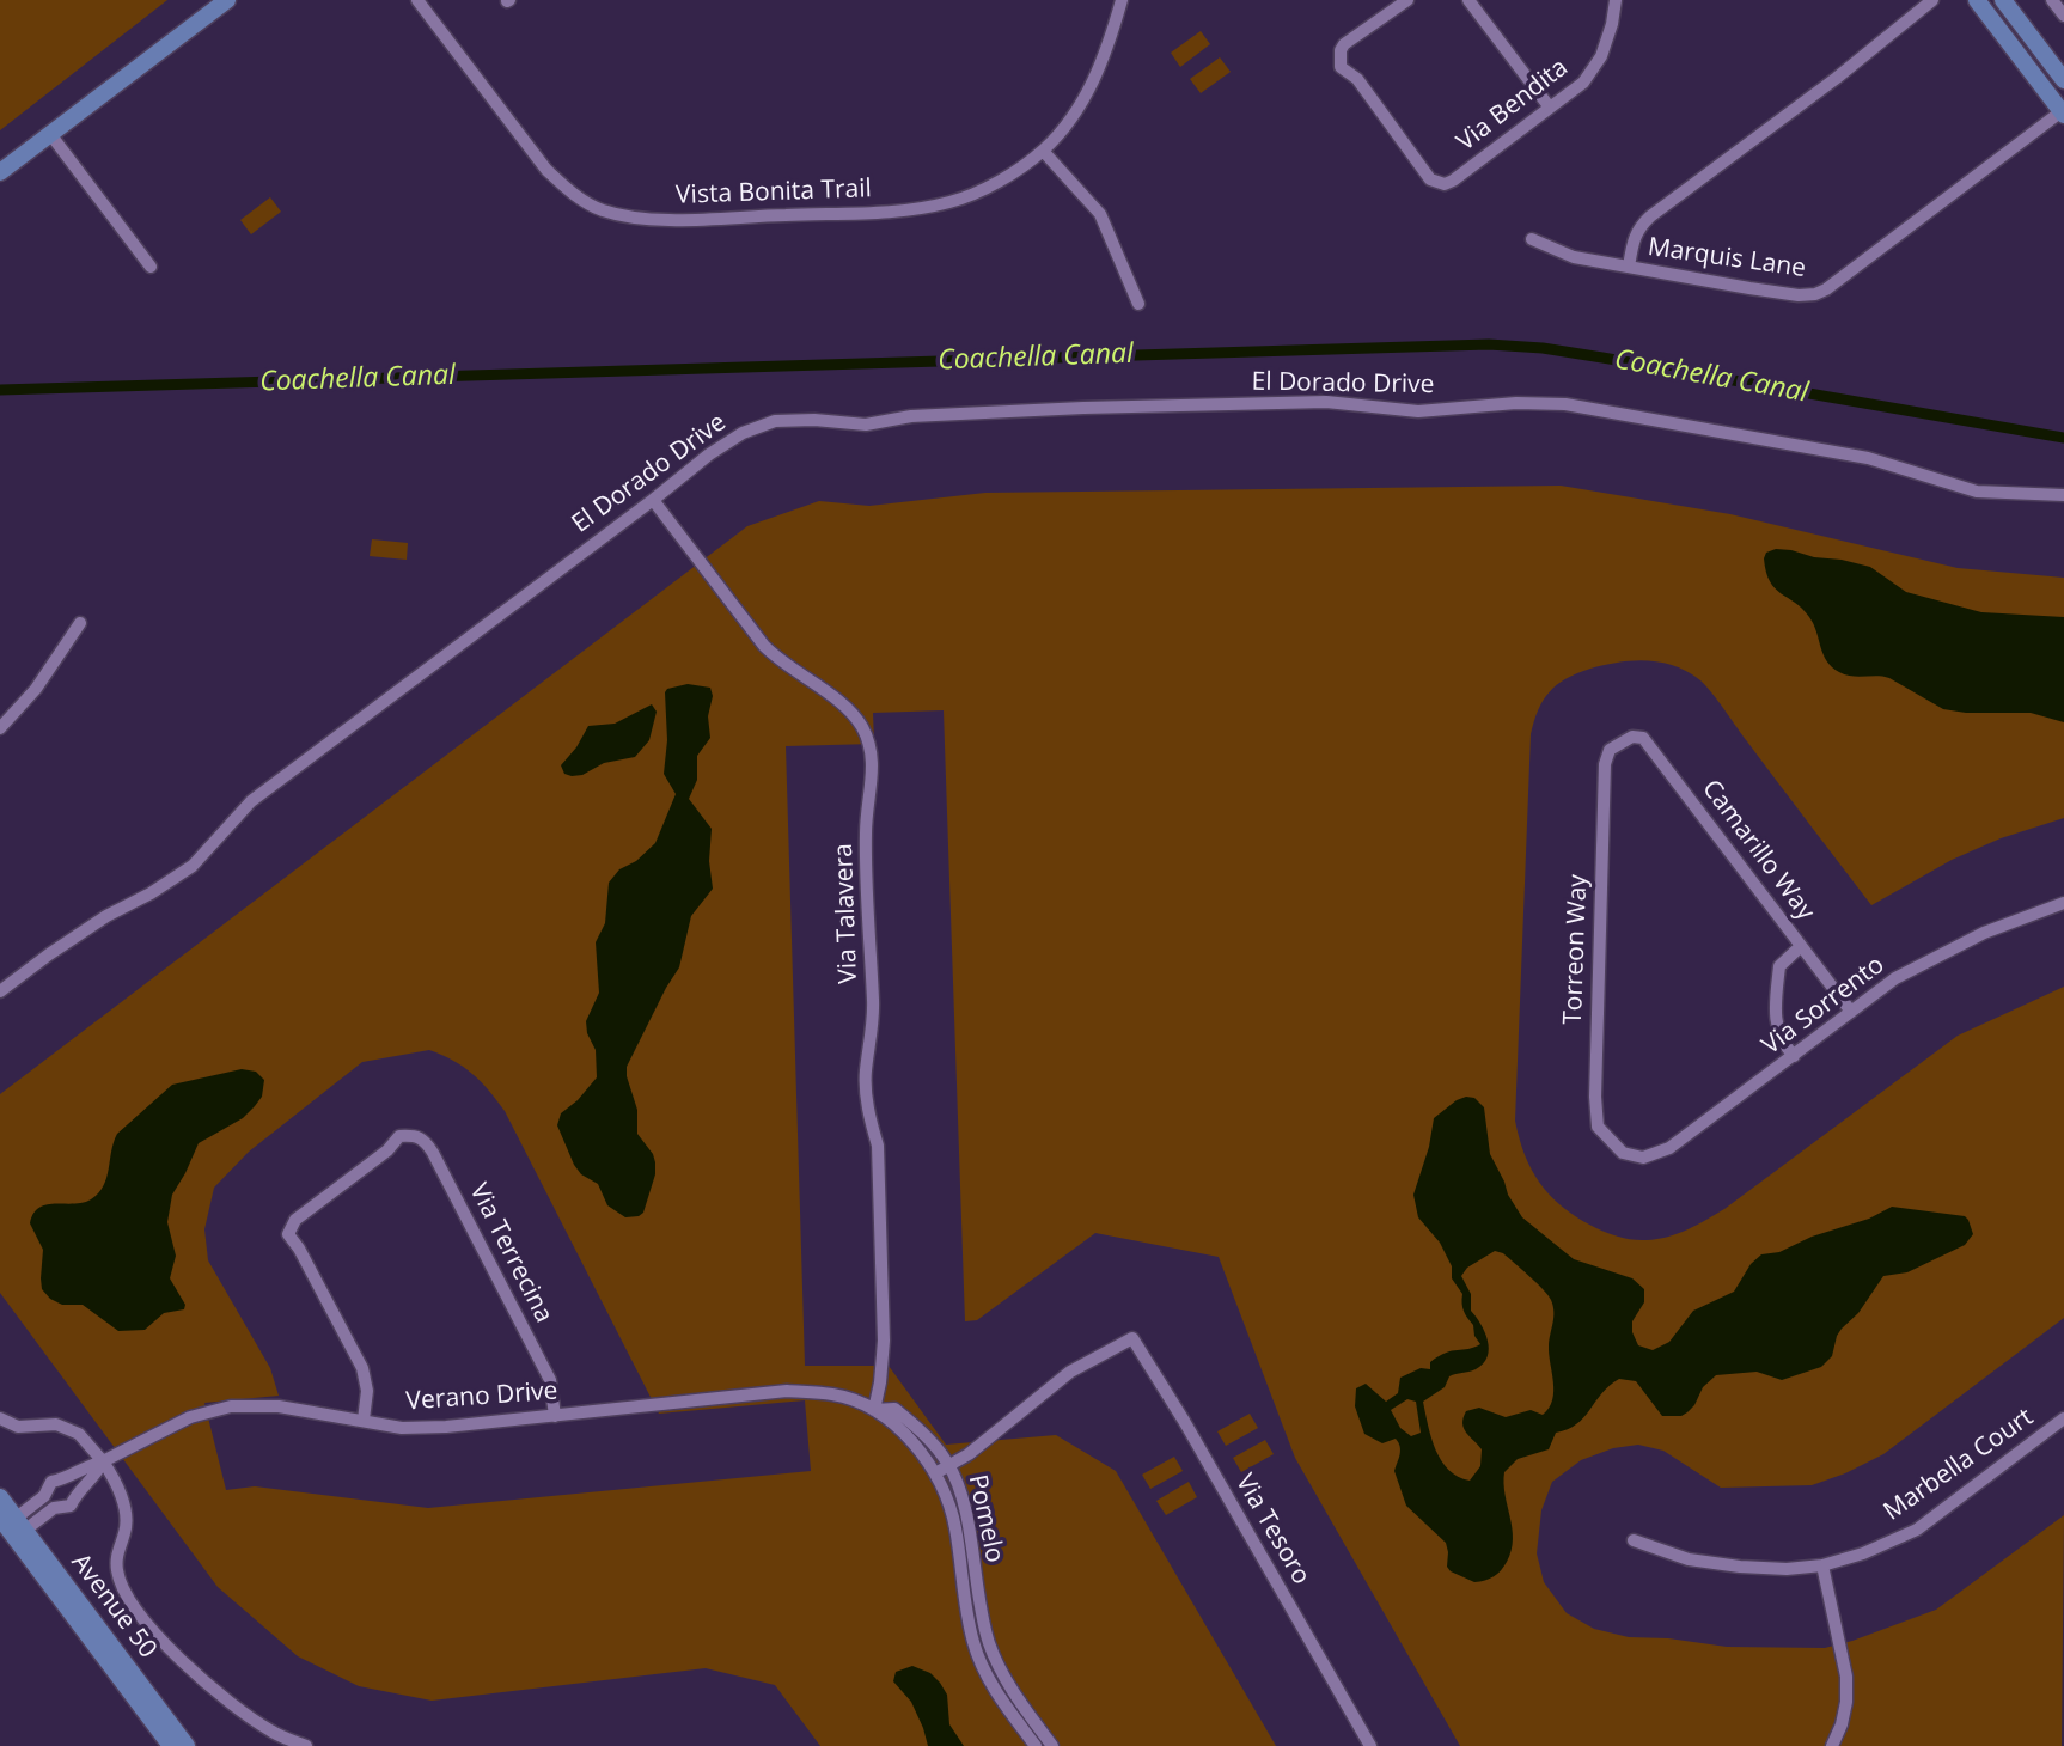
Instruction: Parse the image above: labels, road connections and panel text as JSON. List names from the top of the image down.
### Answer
{
  "streets": {
    "main road": ["Avenue 50"],
    "street": [
      "Via Bendita",
      "Vista Bonita Trail",
      "Marquis Lane",
      "El Dorado Drive",
      "Camarillo Way",
      "Via Talavera",
      "Torreon Way",
      "Via Sorrento",
      "Via Terrecina",
      "Verano Drive",
      "Marbella Court",
      "Pomelo",
      "Via Tesoro"
    ]
  },
  "crossings": [
    ["El Dorado Drive", "Via Talavera"],
    ["Camarillo Way", "Torreon Way"],
    ["Camarillo Way", "Via Sorrento"],
    ["Via Talavera", "Verano Drive"],
    ["Via Talavera", "Pomelo"],
    ["Torreon Way", "Via Sorrento"],
    ["Via Terrecina", "Verano Drive"],
    ["Verano Drive", "Pomelo"],
    ["Verano Drive", "Avenue 50"],
    ["Pomelo", "Via Tesoro"]
  ],
  "water": ["Coachella Canal"]
}
